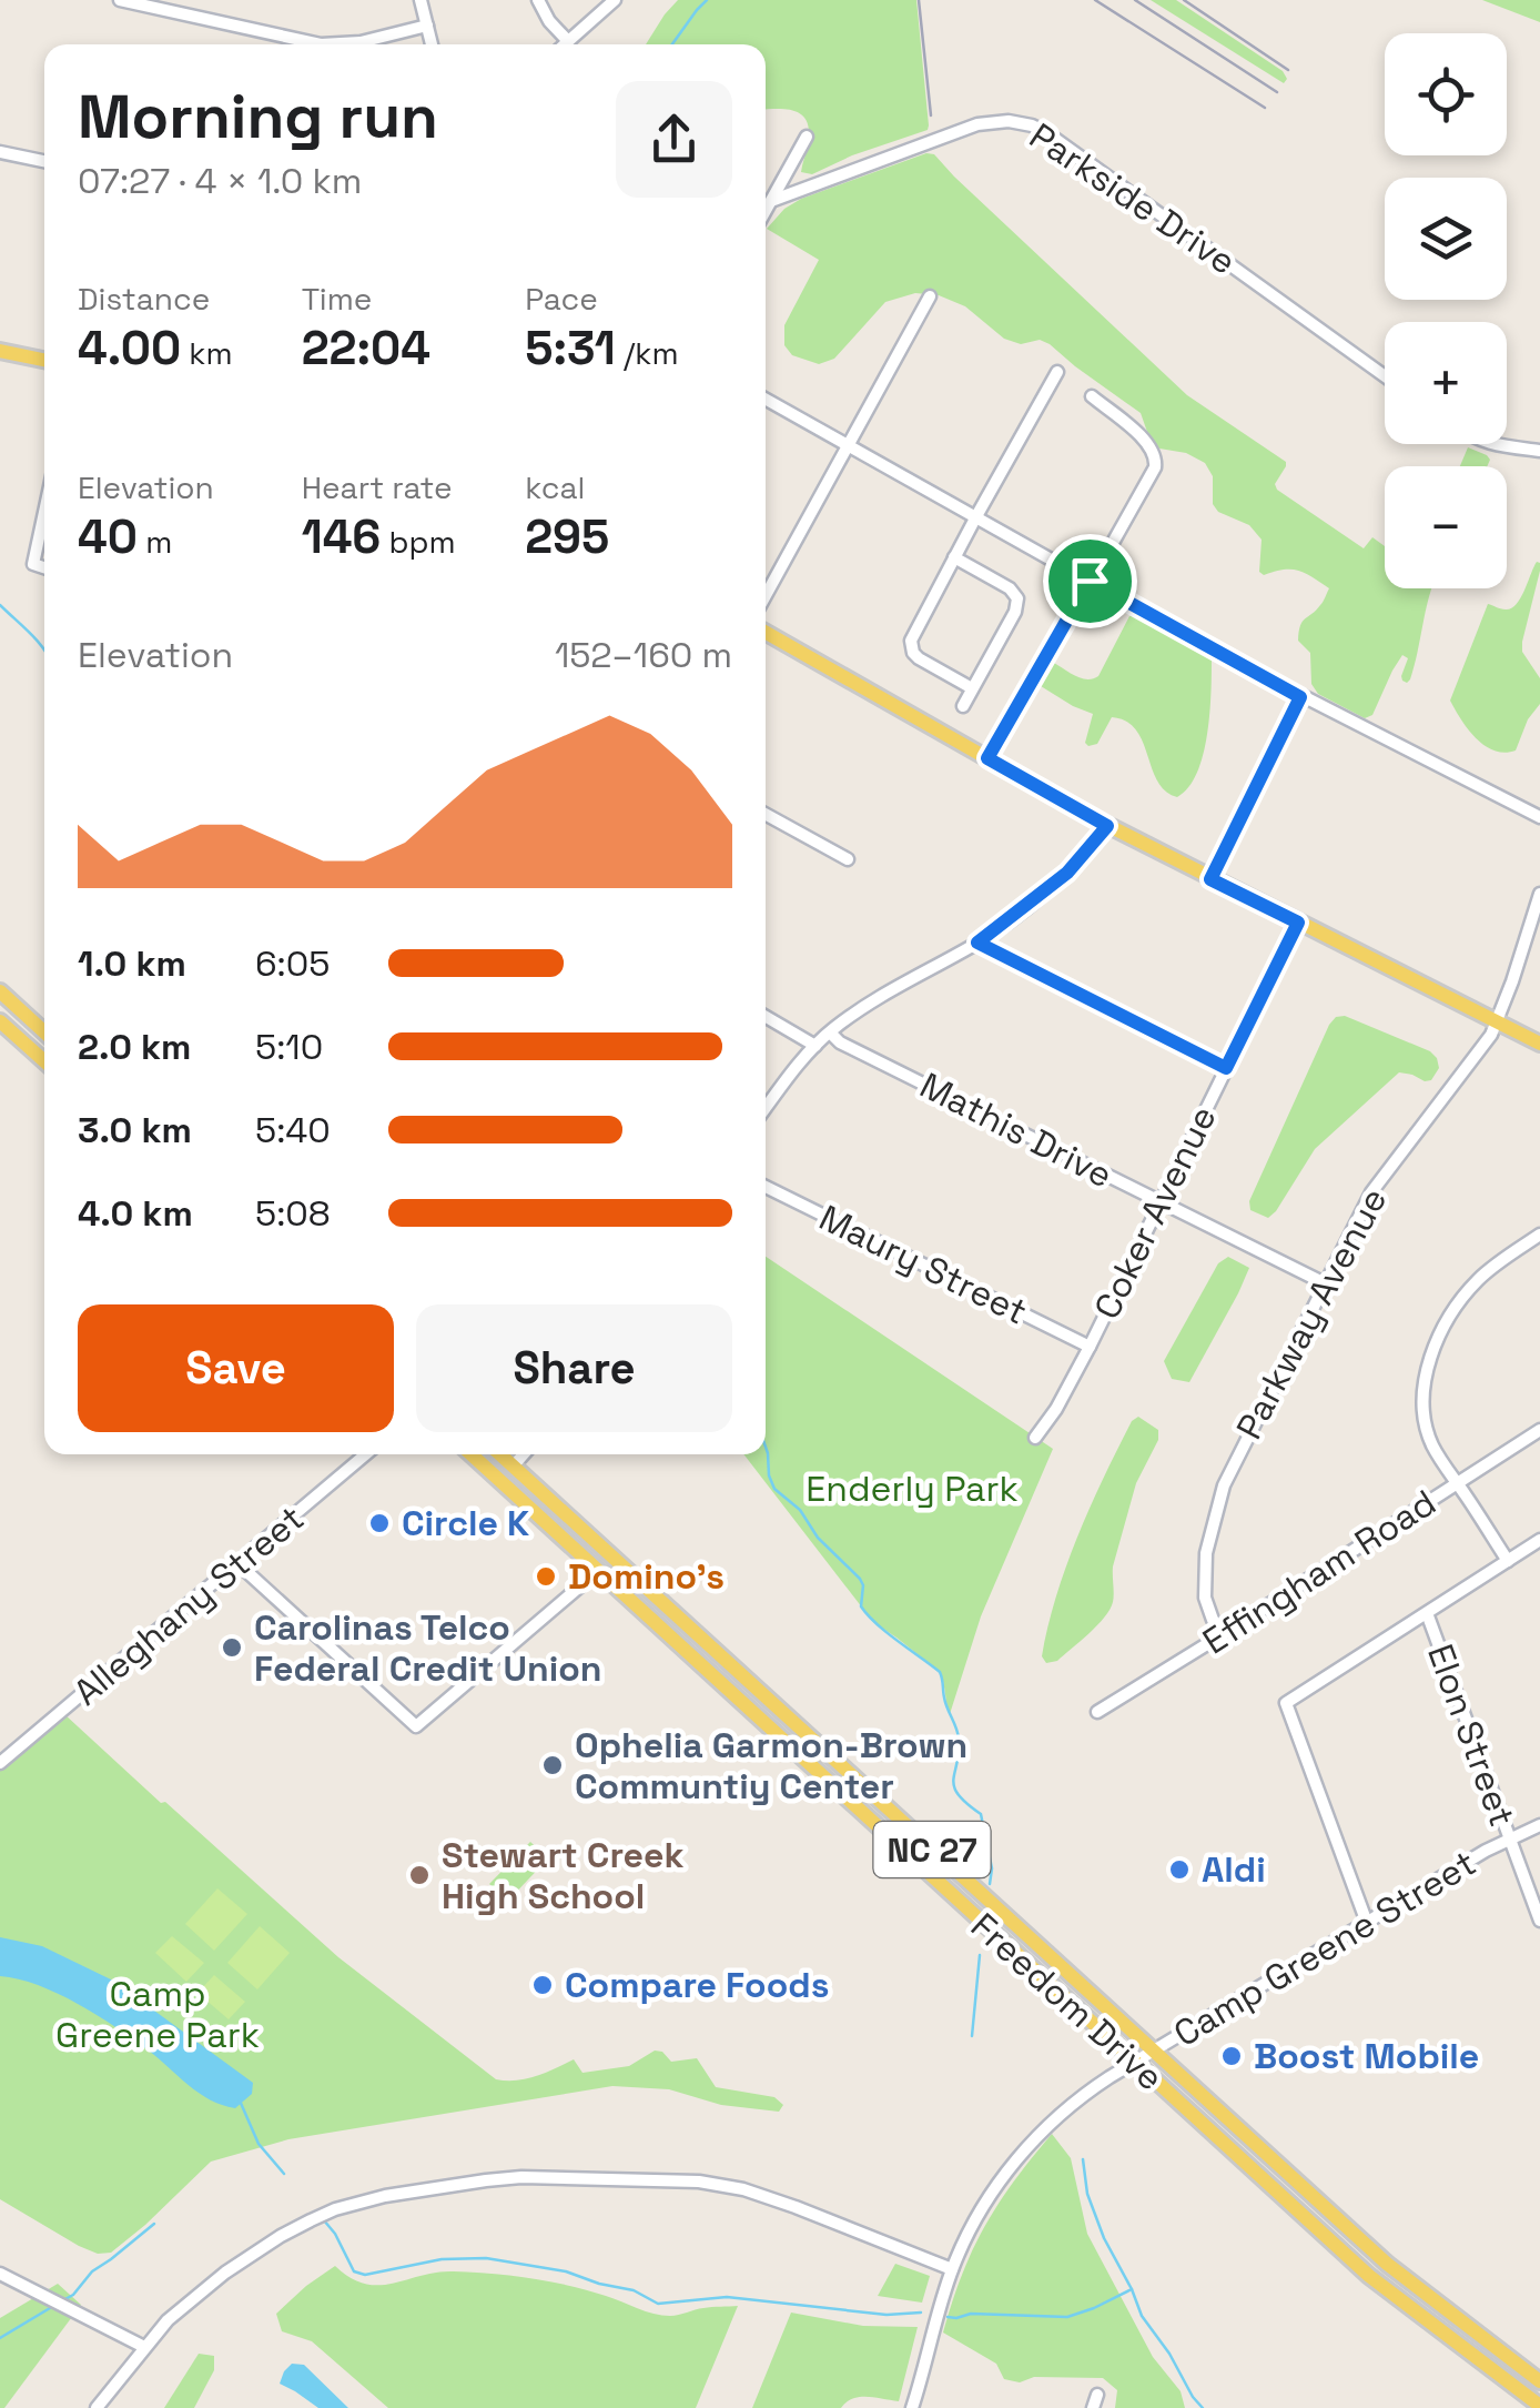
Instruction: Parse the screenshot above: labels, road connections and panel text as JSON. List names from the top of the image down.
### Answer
{
  "streets": {
    "main road": ["NC 27", "Freedom Drive"],
    "street": [
      "Parkside Drive",
      "Mathis Drive",
      "Coker Avenue",
      "Maury Street",
      "Parkway Avenue",
      "Effingham Road",
      "Alleghany Street",
      "Elon Street",
      "Camp Greene Street"
    ]
  },
  "crossings": [
    ["Mathis Drive", "Coker Avenue"],
    ["Mathis Drive", "Parkway Avenue"],
    ["Coker Avenue", "Maury Street"],
    ["Parkway Avenue", "Effingham Road"],
    ["Elon Street", "Camp Greene Street"],
    ["Camp Greene Street", "Freedom Drive"]
  ],
  "parks": ["Enderly Park", "Camp Greene Park"],
  "places": [
    "Circle K",
    "Domino's",
    "Carolinas Telco Federal Credit Union",
    "Ophelia Garmon-Brown Communtiy Center",
    "Aldi",
    "Stewart Creek High School",
    "Compare Foods",
    "Boost Mobile"
  ],
  "page": {
    "map_buttons": ["+", "−"],
    "heading": ["Morning run", "07:27 · 4 × 1.0 km"],
    "stats": [
      ["Distance", "4.00 km"],
      ["Time", "22:04"],
      ["Pace", "5:31 /km"],
      ["Elevation", "40 m"],
      ["Heart rate", "146 bpm"],
      ["kcal", "295"]
    ],
    "chart": ["Elevation", "152–160 m"],
    "list": [
      {
        "name": "1.0 km",
        "note": "6:05"
      },
      {
        "name": "2.0 km",
        "note": "5:10"
      },
      {
        "name": "3.0 km",
        "note": "5:40"
      },
      {
        "name": "4.0 km",
        "note": "5:08"
      }
    ],
    "buttons": ["Save", "Share"]
  }
}
